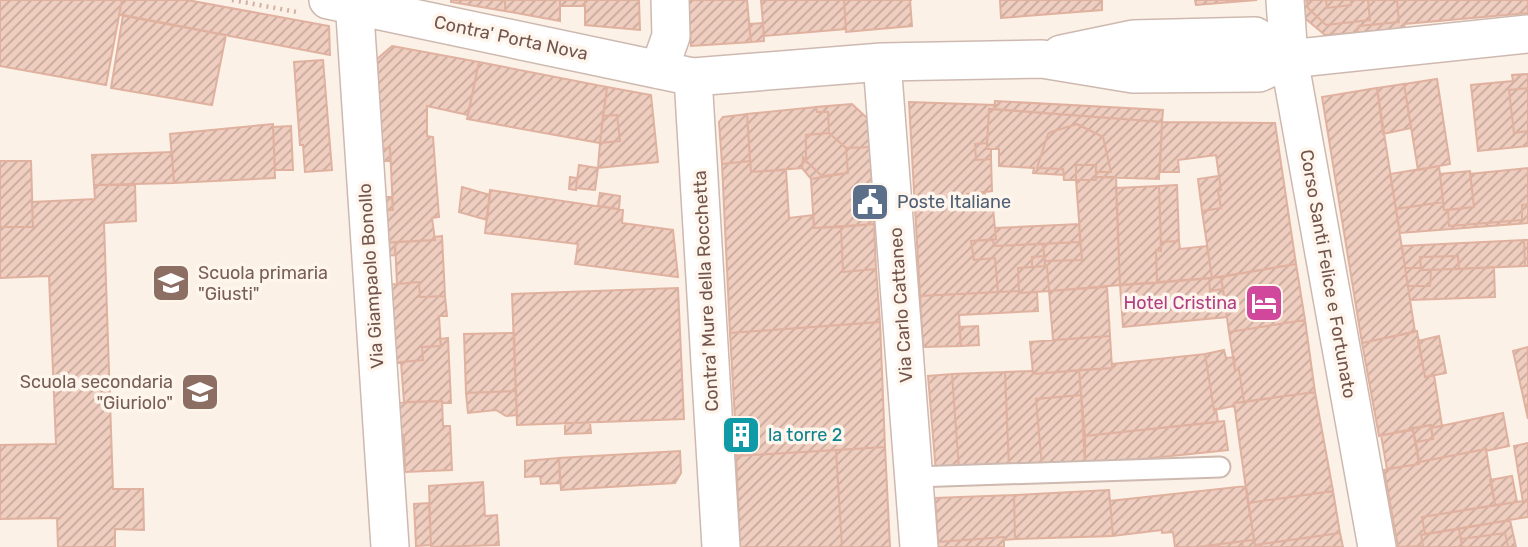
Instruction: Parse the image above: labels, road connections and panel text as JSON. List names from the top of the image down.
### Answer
{
  "streets": {
    "street": [
      "Contra' Porta Nova",
      "Corso Santi Felice e Fortunato",
      "Via Giampaolo Bonollo",
      "Contra' Mure della Rocchetta",
      "Via Carlo Cattaneo"
    ]
  },
  "crossings": [
    ["Contra' Porta Nova", "Corso Santi Felice e Fortunato"],
    ["Contra' Porta Nova", "Via Giampaolo Bonollo"],
    ["Contra' Porta Nova", "Contra' Mure della Rocchetta"],
    ["Contra' Porta Nova", "Via Carlo Cattaneo"]
  ],
  "places": {
    "public building": ["Poste Italiane"],
    "school or university": ["Scuola primaria \"Giusti\"", "Scuola secondaria \"Giuriolo\""],
    "hotel": ["Hotel Cristina"],
    "building": ["la torre 2"]
  }
}
